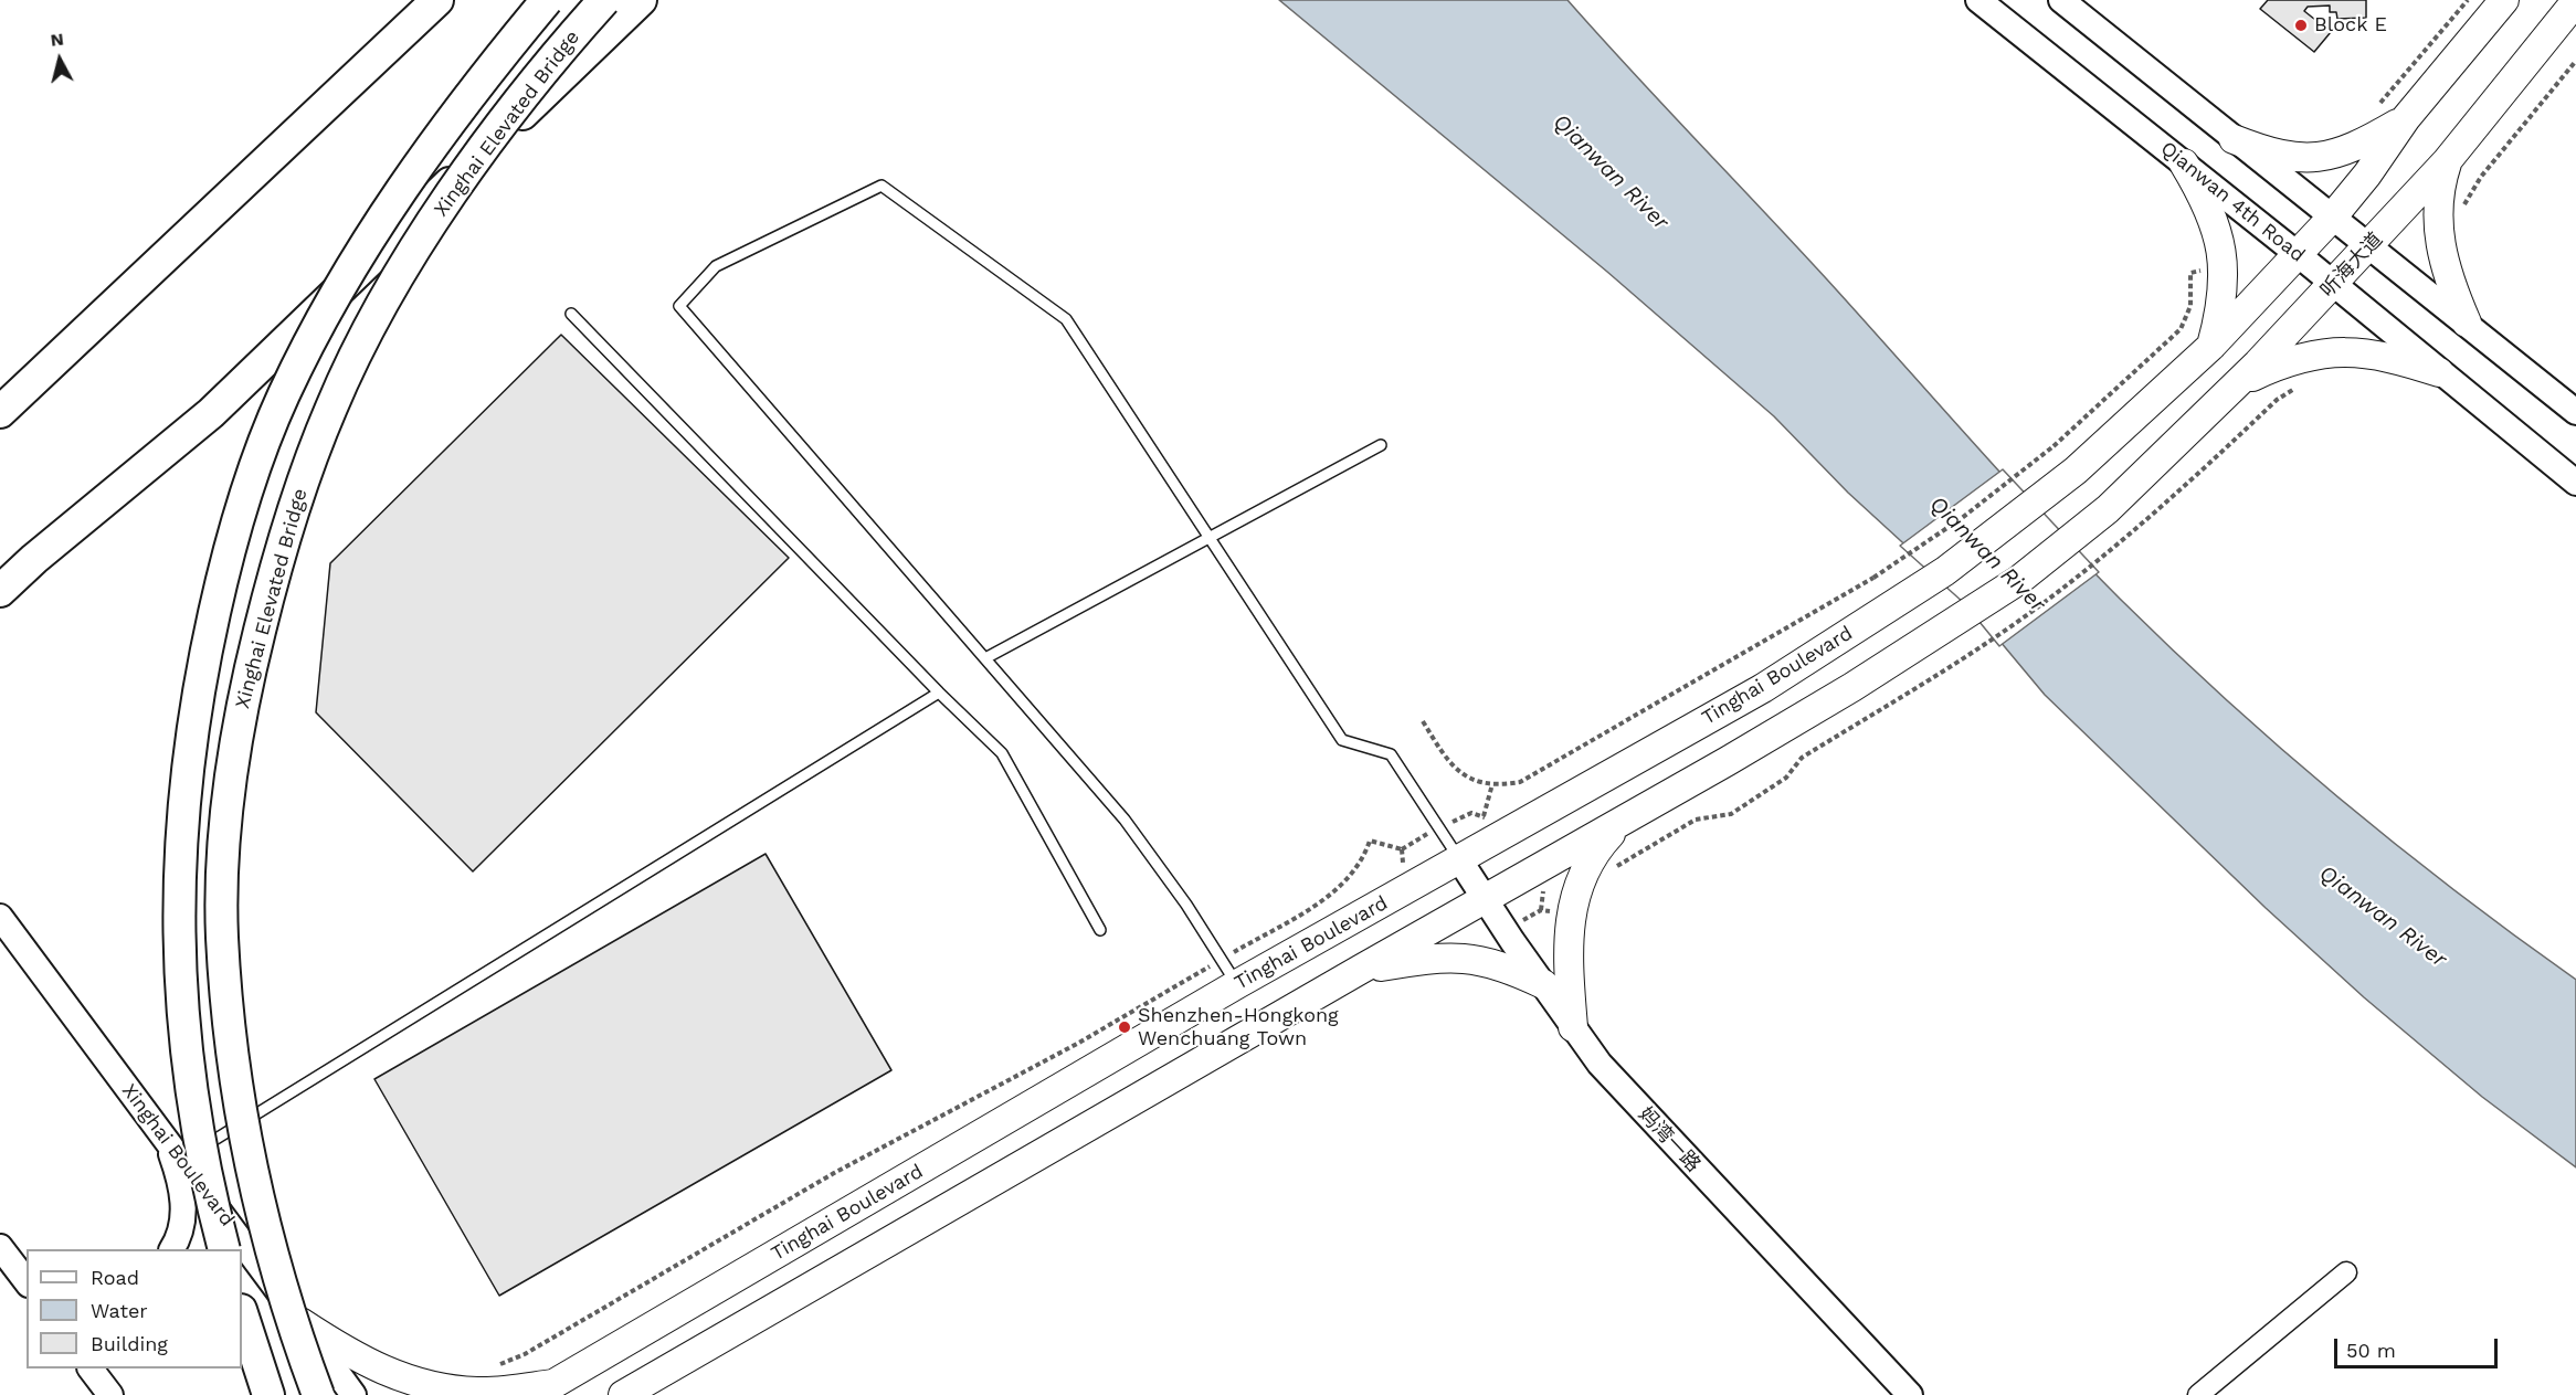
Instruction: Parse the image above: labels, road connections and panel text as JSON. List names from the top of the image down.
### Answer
{
  "streets": {
    "main road": ["Xinghai Elevated Bridge", "听海大道", "Tinghai Boulevard"],
    "street": ["Qianwan 4th Road", "妈湾一路", "Xinghai Boulevard"]
  },
  "crossings": [
    ["Qianwan 4th Road", "听海大道"],
    ["Tinghai Boulevard", "妈湾一路"]
  ],
  "water": ["Qianwan River"],
  "places": ["Block E", "Shenzhen-Hongkong Wenchuang Town"],
  "legend": ["Road", "Water", "Building"],
  "scale_bar": "50 m",
  "north": "top"
}
